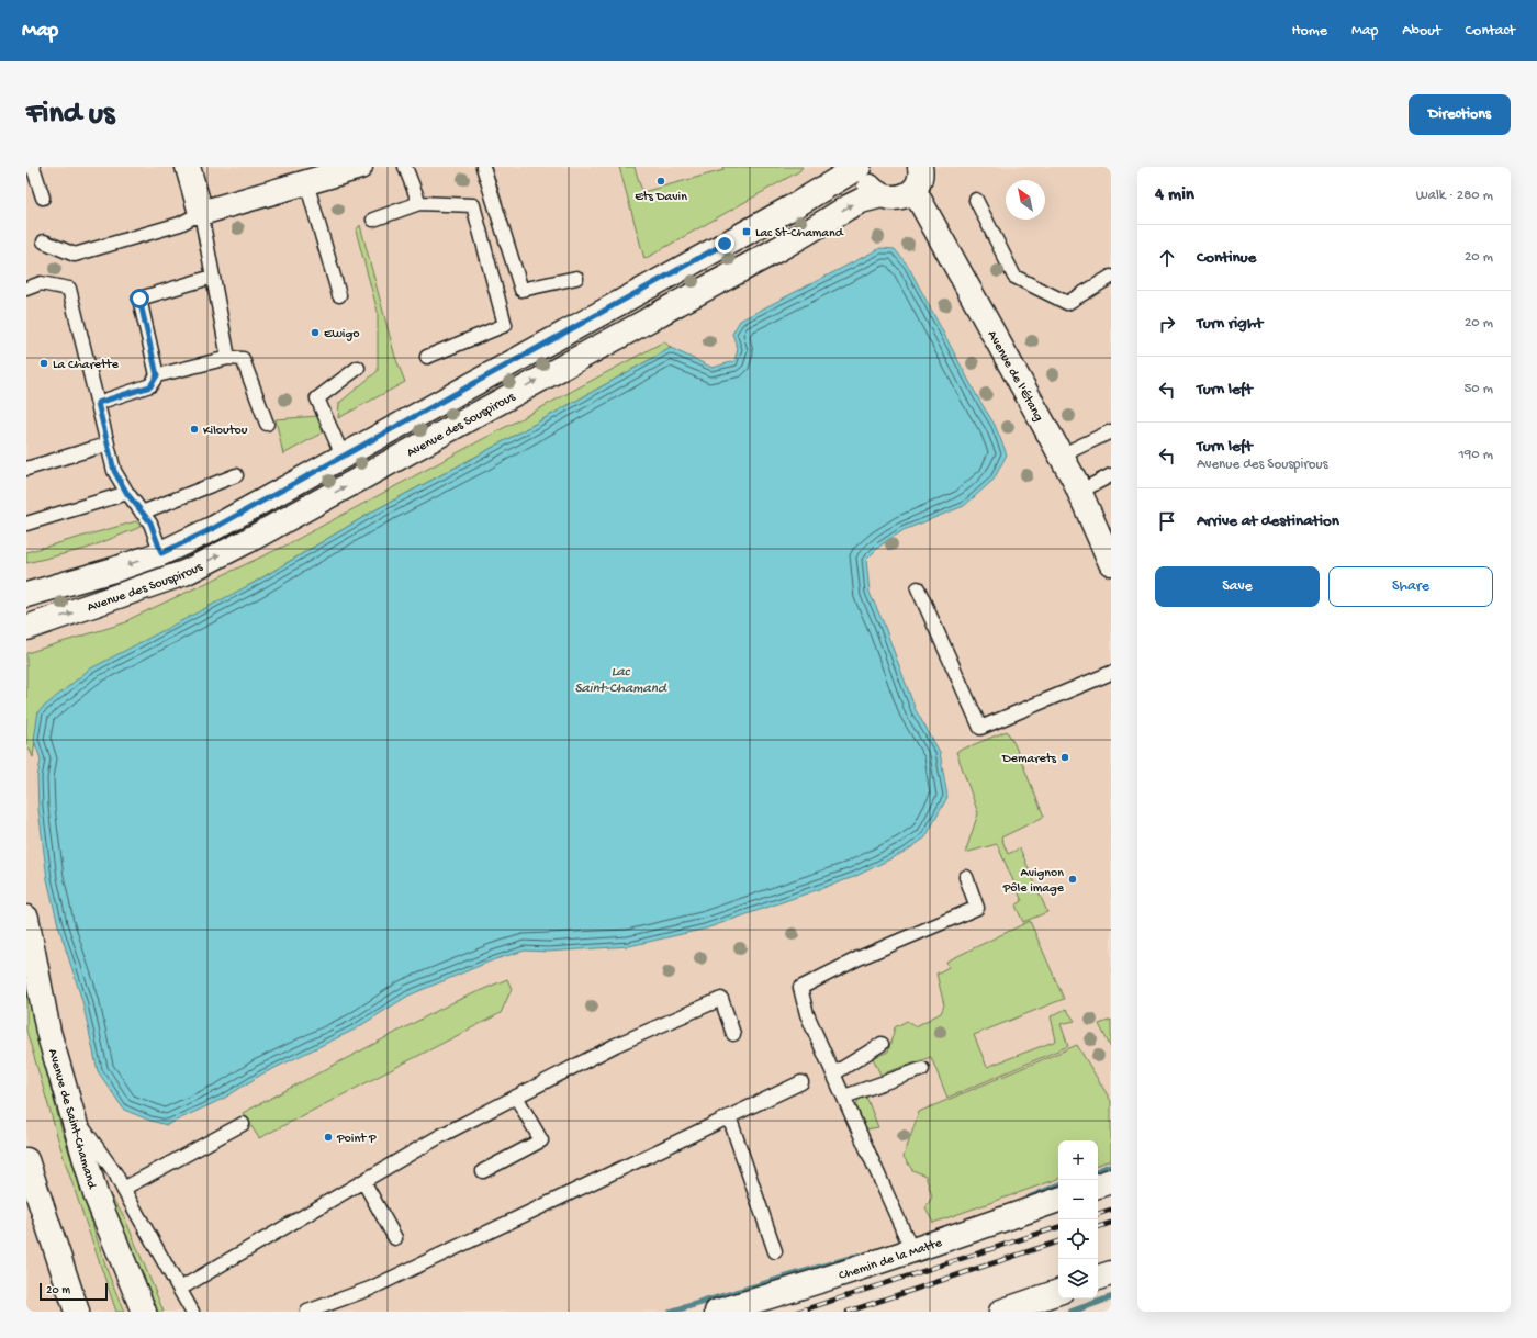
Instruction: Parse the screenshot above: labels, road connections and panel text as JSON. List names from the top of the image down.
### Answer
{
  "streets": {
    "main road": [
      "Avenue de l'Étang",
      "Avenue des Souspirous",
      "Avenue de Saint-Chamand",
      "Chemin de la Matte"
    ]
  },
  "crossings": [
    ["Avenue de l'Étang", "Avenue des Souspirous"]
  ],
  "water": ["Lac Saint-Chamand"],
  "places": {
    "other": [
      "Ets Davin",
      "Ewigo",
      "La Charette",
      "Kiloutou",
      "Demarets",
      "Avignon Pôle image",
      "Point P"
    ],
    "transit": ["Lac St-Chamand"]
  },
  "scale_bar": "20 m",
  "north": "top left",
  "page": {
    "header": "Map",
    "nav": [
      "Home",
      "Map",
      "About",
      "Contact"
    ],
    "buttons": [
      "Directions",
      ["Save", "Share"]
    ],
    "title": "Find us",
    "heading": ["4 min", "Walk · 280 m"],
    "list": [
      ["Continue", "20 m"],
      ["Turn right", "20 m"],
      ["Turn left", "50 m"],
      ["Turn left", "Avenue des Souspirous", "190 m"],
      "Arrive at destination"
    ],
    "map_buttons": ["+", "−"],
    "scale": "20 m"
  }
}
